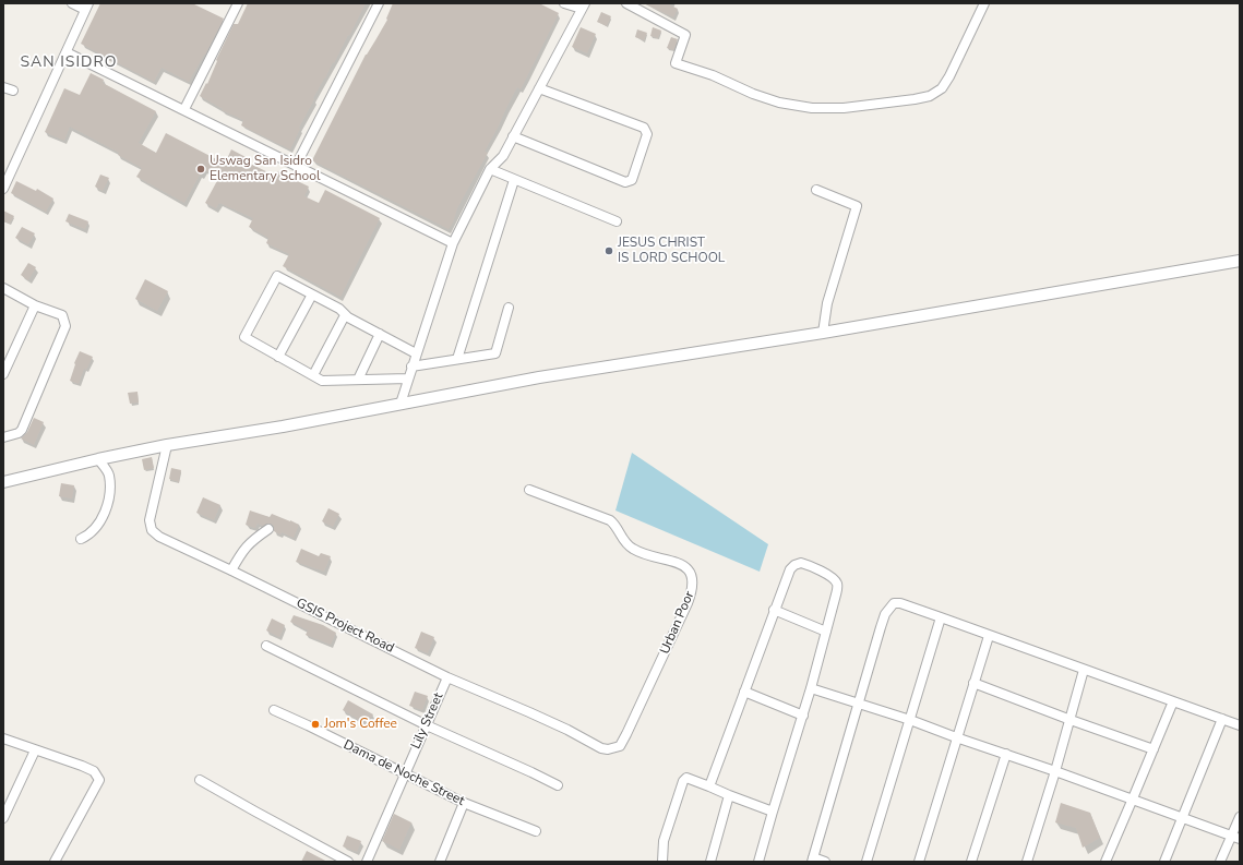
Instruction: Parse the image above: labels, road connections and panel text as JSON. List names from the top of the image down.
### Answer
{
  "streets": {
    "street": [
      "Urban Poor",
      "GSIS Project Road",
      "Lily Street",
      "Dama de Noche Street"
    ]
  },
  "crossings": [
    ["Urban Poor", "GSIS Project Road"],
    ["GSIS Project Road", "Lily Street"],
    ["Lily Street", "Dama de Noche Street"]
  ],
  "districts": ["SAN ISIDRO"],
  "places": ["Uswag San Isidro Elementary School", "JESUS CHRIST IS LORD SCHOOL", "Jom's Coffee"]
}
